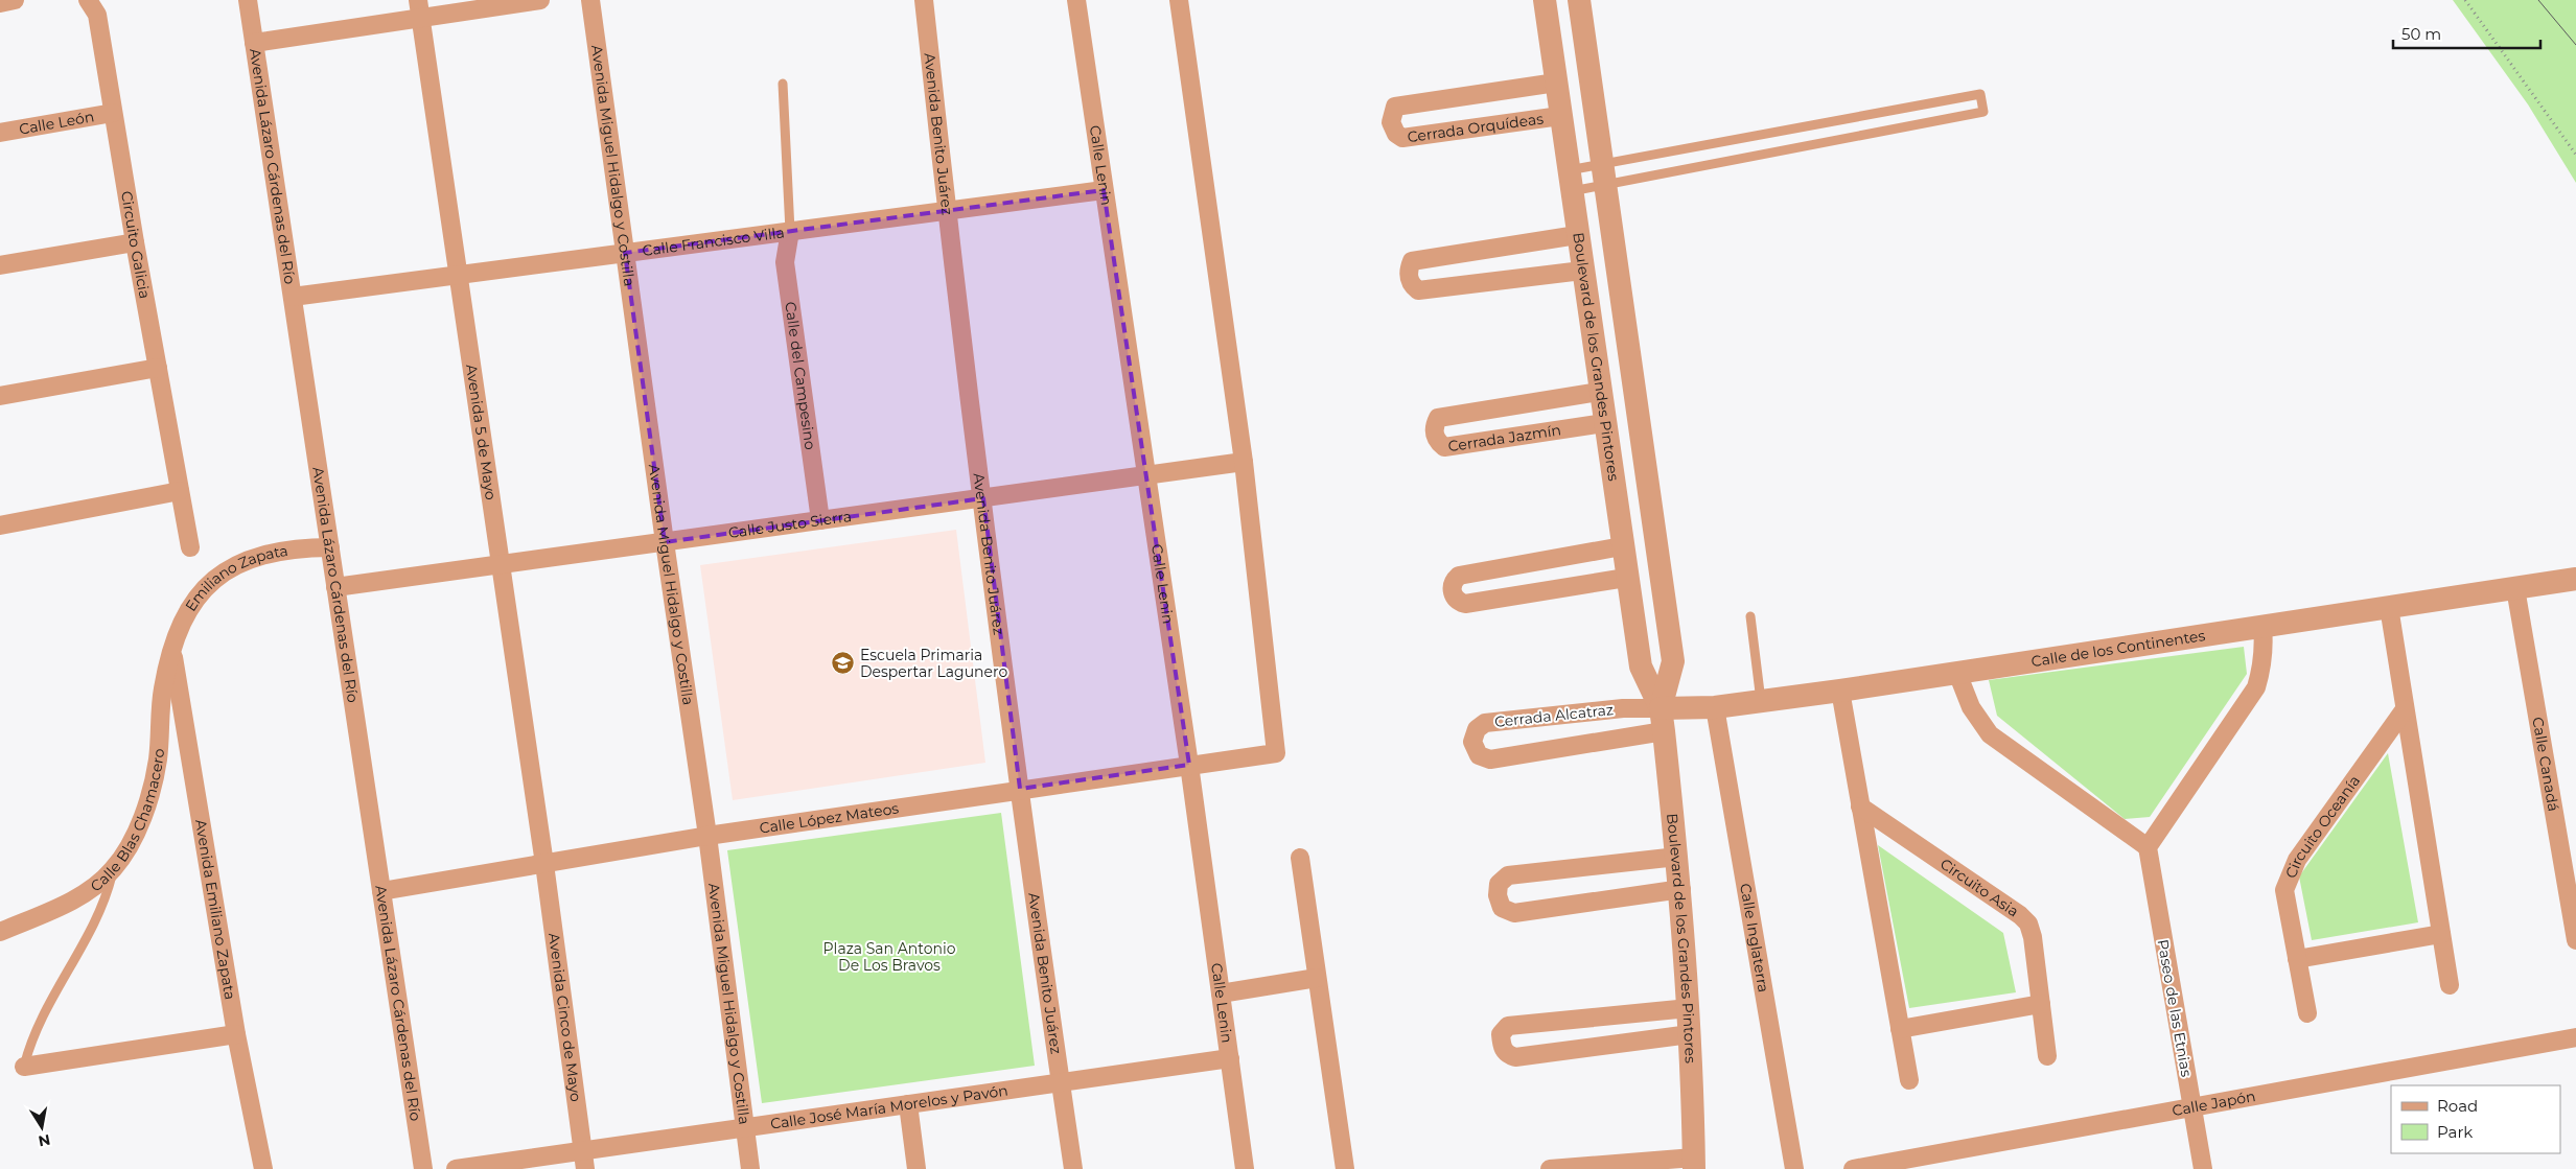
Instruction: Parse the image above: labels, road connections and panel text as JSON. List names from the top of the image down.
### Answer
{
  "streets": {
    "street": [
      "Calle León",
      "Cerrada Orquídeas",
      "Avenida Benito Juárez",
      "Avenida Miguel Hidalgo y Costilla",
      "Avenida Lázaro Cárdenas del Río",
      "Calle Lenin",
      "Calle Francisco Villa",
      "Circuito Galicia",
      "Boulevard de los Grandes Pintores",
      "Calle del Campesino",
      "Avenida 5 de Mayo",
      "Cerrada Jazmín",
      "Calle Justo Sierra",
      "Emiliano Zapata",
      "Calle de los Continentes",
      "Cerrada Alcatraz",
      "Calle Canadá",
      "Calle Blas Chamacero",
      "Calle López Mateos",
      "Circuito Oceanía",
      "Circuito Asia",
      "Avenida Emiliano Zapata",
      "Calle Inglaterra",
      "Paseo de las Etnias",
      "Avenida Cinco de Mayo",
      "Calle Japón",
      "Calle José María Morelos y Pavón"
    ]
  },
  "crossings": [
    ["Calle León", "Circuito Galicia"],
    ["Cerrada Orquídeas", "Boulevard de los Grandes Pintores"],
    ["Avenida Benito Juárez", "Calle Francisco Villa"],
    ["Avenida Benito Juárez", "Calle Justo Sierra"],
    ["Avenida Benito Juárez", "Calle López Mateos"],
    ["Avenida Benito Juárez", "Calle José María Morelos y Pavón"],
    ["Avenida Miguel Hidalgo y Costilla", "Calle Francisco Villa"],
    ["Avenida Miguel Hidalgo y Costilla", "Calle Justo Sierra"],
    ["Avenida Miguel Hidalgo y Costilla", "Calle López Mateos"],
    ["Avenida Miguel Hidalgo y Costilla", "Calle José María Morelos y Pavón"],
    ["Avenida Lázaro Cárdenas del Río", "Calle Francisco Villa"],
    ["Avenida Lázaro Cárdenas del Río", "Calle Justo Sierra"],
    ["Avenida Lázaro Cárdenas del Río", "Emiliano Zapata"],
    ["Avenida Lázaro Cárdenas del Río", "Calle López Mateos"],
    ["Calle Lenin", "Calle Francisco Villa"],
    ["Calle Lenin", "Calle Justo Sierra"],
    ["Calle Lenin", "Calle López Mateos"],
    ["Calle Lenin", "Calle José María Morelos y Pavón"],
    ["Calle Francisco Villa", "Calle del Campesino"],
    ["Calle Francisco Villa", "Avenida 5 de Mayo"],
    ["Boulevard de los Grandes Pintores", "Cerrada Jazmín"],
    ["Boulevard de los Grandes Pintores", "Calle de los Continentes"],
    ["Boulevard de los Grandes Pintores", "Cerrada Alcatraz"],
    ["Calle del Campesino", "Calle Justo Sierra"],
    ["Avenida 5 de Mayo", "Calle Justo Sierra"],
    ["Avenida 5 de Mayo", "Calle López Mateos"],
    ["Avenida 5 de Mayo", "Avenida Cinco de Mayo"],
    ["Calle Justo Sierra", "Calle López Mateos"],
    ["Emiliano Zapata", "Calle Blas Chamacero"],
    ["Emiliano Zapata", "Avenida Emiliano Zapata"],
    ["Calle de los Continentes", "Cerrada Alcatraz"],
    ["Calle de los Continentes", "Calle Canadá"],
    ["Calle de los Continentes", "Calle Inglaterra"],
    ["Calle Blas Chamacero", "Avenida Emiliano Zapata"],
    ["Calle López Mateos", "Avenida Cinco de Mayo"],
    ["Paseo de las Etnias", "Calle Japón"],
    ["Avenida Cinco de Mayo", "Calle José María Morelos y Pavón"]
  ],
  "parks": ["Plaza San Antonio De Los Bravos"],
  "places": {
    "school or university": ["Escuela Primaria Despertar Lagunero"]
  },
  "legend": ["Road", "Park"],
  "scale_bar": "50 m",
  "north": "bottom"
}
